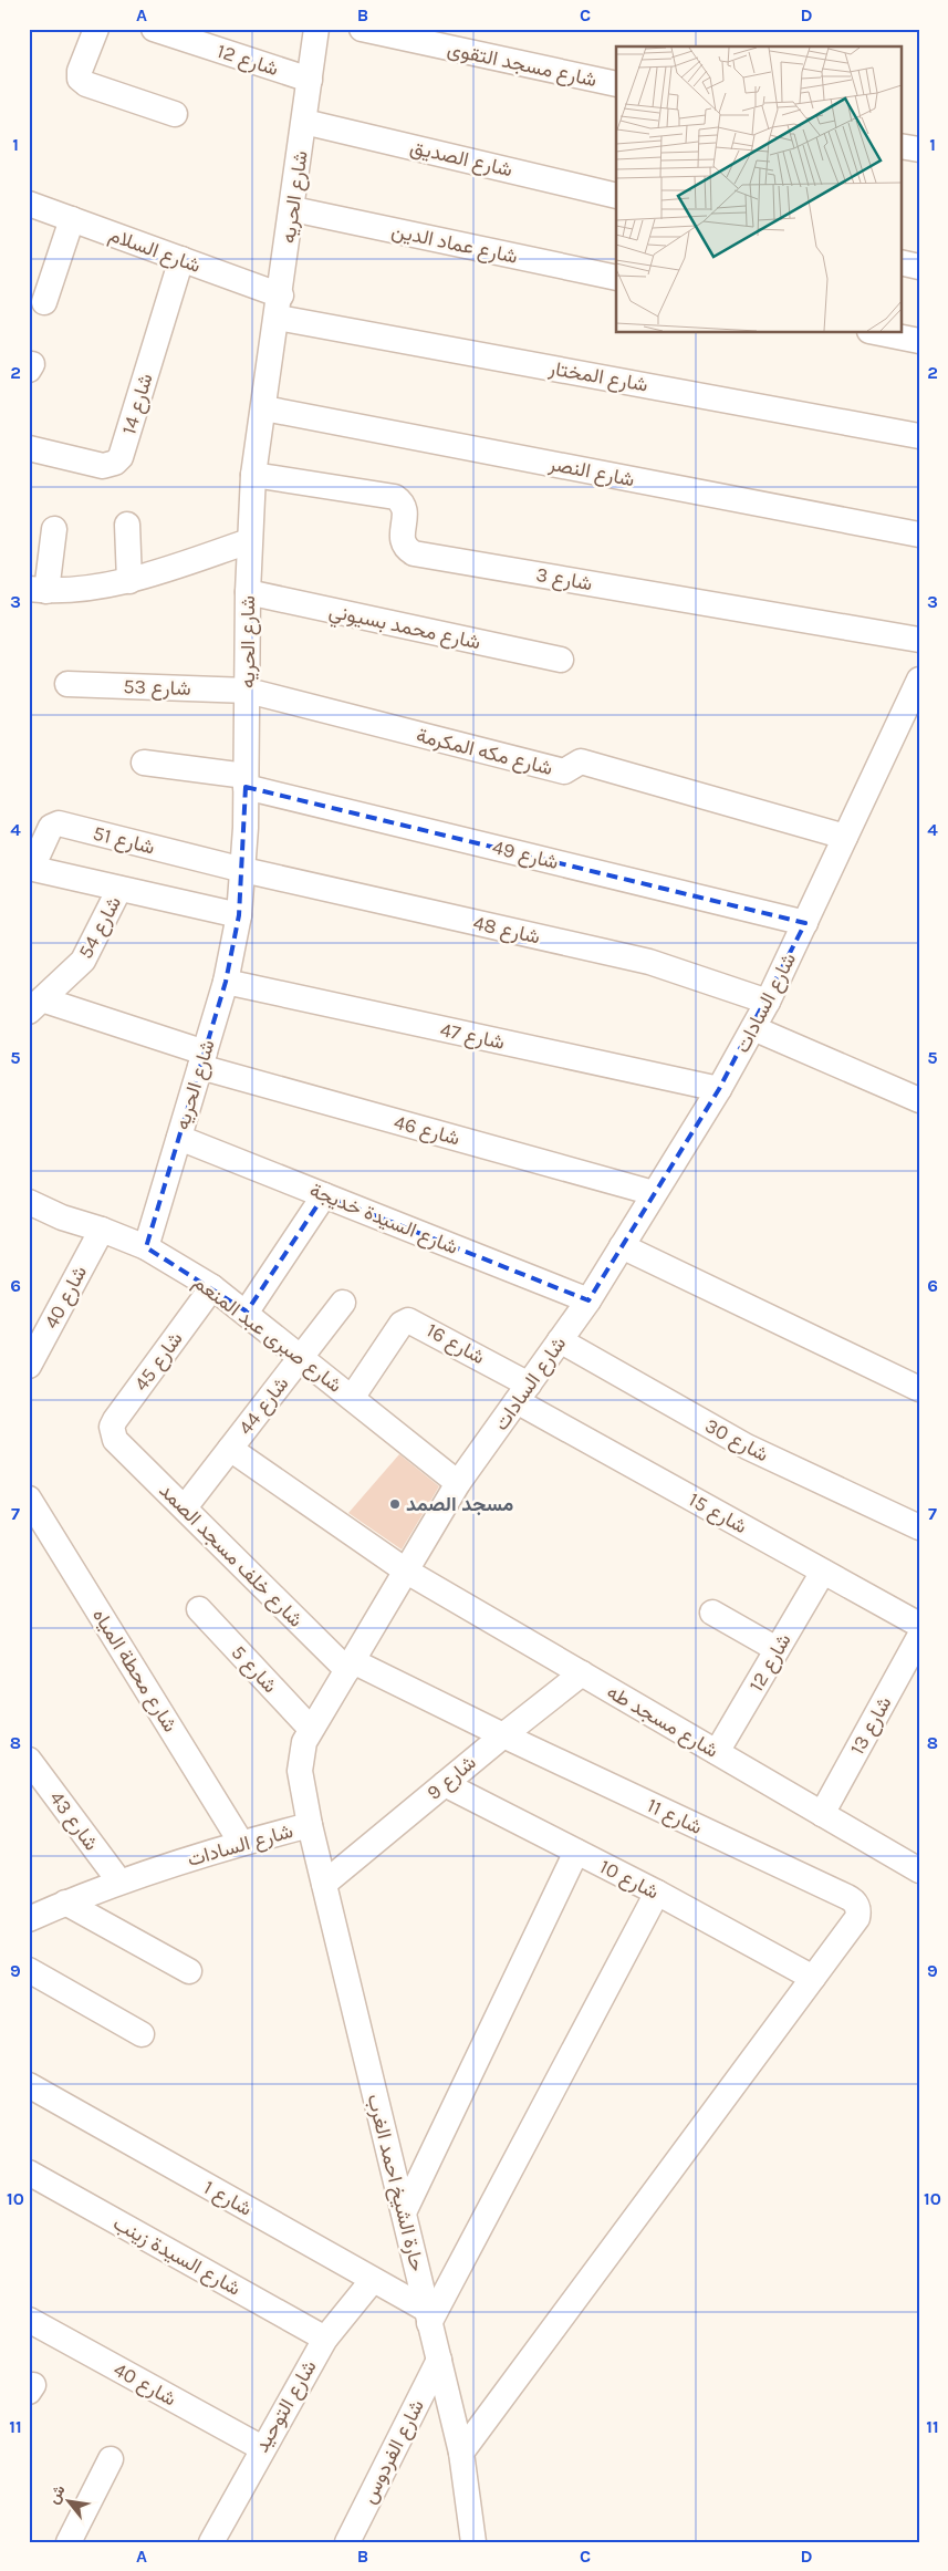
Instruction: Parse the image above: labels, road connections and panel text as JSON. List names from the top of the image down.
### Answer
{
  "streets": {
    "street": [
      "شارع 12",
      "شارع مسجد التقوى",
      "شارع الصديق",
      "شارع الحريه",
      "شارع عماد الدين",
      "شارع السلام",
      "شارع المختار",
      "شارع 14",
      "شارع النصر",
      "شارع 3",
      "شارع محمد بسيوني",
      "شارع 53",
      "شارع مكه المكرمة",
      "شارع 51",
      "شارع 49",
      "شارع 54",
      "شارع 48",
      "شارع السادات",
      "شارع 47",
      "شارع 46",
      "شارع السيدة خديجة",
      "شارع 40",
      "شارع صبرى عبد المنعم",
      "شارع 16",
      "شارع 45",
      "شارع 44",
      "شارع 30",
      "شارع 15",
      "شارع خلف مسجد الصمد",
      "شارع 5",
      "شارع محطة المياه",
      "شارع مسجد طه",
      "شارع 13",
      "شارع 9",
      "شارع 11",
      "شارع 43",
      "شارع 10",
      "حارة الشيخ احمد الغرب",
      "شارع 1",
      "شارع السيدة زينب",
      "شارع التوحيد",
      "شارع الفردوس"
    ]
  },
  "crossings": [
    ["شارع 12", "شارع الحريه"],
    ["شارع 12", "شارع 15"],
    ["شارع 12", "شارع مسجد طه"],
    ["شارع الصديق", "شارع الحريه"],
    ["شارع الحريه", "شارع عماد الدين"],
    ["شارع الحريه", "شارع السلام"],
    ["شارع الحريه", "شارع المختار"],
    ["شارع الحريه", "شارع النصر"],
    ["شارع الحريه", "شارع 3"],
    ["شارع الحريه", "شارع محمد بسيوني"],
    ["شارع الحريه", "شارع 53"],
    ["شارع الحريه", "شارع مكه المكرمة"],
    ["شارع الحريه", "شارع 51"],
    ["شارع الحريه", "شارع 49"],
    ["شارع الحريه", "شارع 48"],
    ["شارع الحريه", "شارع 47"],
    ["شارع الحريه", "شارع 46"],
    ["شارع الحريه", "شارع السيدة خديجة"],
    ["شارع الحريه", "شارع صبرى عبد المنعم"],
    ["شارع السلام", "شارع المختار"],
    ["شارع السلام", "شارع 14"],
    ["شارع 53", "شارع مكه المكرمة"],
    ["شارع مكه المكرمة", "شارع السادات"],
    ["شارع 51", "شارع 48"],
    ["شارع 49", "شارع السادات"],
    ["شارع 54", "شارع 46"],
    ["شارع 48", "شارع السادات"],
    ["شارع السادات", "شارع 47"],
    ["شارع السادات", "شارع 46"],
    ["شارع السادات", "شارع السيدة خديجة"],
    ["شارع السادات", "شارع صبرى عبد المنعم"],
    ["شارع السادات", "شارع 16"],
    ["شارع السادات", "شارع 30"],
    ["شارع السادات", "شارع 15"],
    ["شارع السادات", "شارع خلف مسجد الصمد"],
    ["شارع السادات", "شارع 5"],
    ["شارع السادات", "شارع محطة المياه"],
    ["شارع السادات", "شارع مسجد طه"],
    ["شارع السادات", "شارع 43"],
    ["شارع السادات", "حارة الشيخ احمد الغرب"],
    ["شارع 40", "شارع صبرى عبد المنعم"],
    ["شارع 40", "شارع التوحيد"],
    ["شارع صبرى عبد المنعم", "شارع 16"],
    ["شارع صبرى عبد المنعم", "شارع 45"],
    ["شارع صبرى عبد المنعم", "شارع 44"],
    ["شارع 16", "شارع 15"],
    ["شارع 45", "شارع خلف مسجد الصمد"],
    ["شارع 44", "شارع خلف مسجد الصمد"],
    ["شارع 44", "شارع مسجد طه"],
    ["شارع خلف مسجد الصمد", "شارع 9"],
    ["شارع خلف مسجد الصمد", "شارع 11"],
    ["شارع مسجد طه", "شارع 13"],
    ["شارع مسجد طه", "شارع 9"],
    ["شارع 9", "شارع 11"],
    ["شارع 9", "شارع 10"],
    ["شارع 9", "حارة الشيخ احمد الغرب"],
    ["شارع 11", "شارع 10"],
    ["حارة الشيخ احمد الغرب", "شارع 1"],
    ["حارة الشيخ احمد الغرب", "شارع الفردوس"],
    ["شارع 1", "شارع التوحيد"],
    ["شارع السيدة زينب", "شارع التوحيد"]
  ],
  "places": ["مسجد الصمد"],
  "north": "top left",
  "grid": {
    "columns": [
      "A",
      "B",
      "C",
      "D"
    ],
    "rows": [
      "1",
      "2",
      "3",
      "4",
      "5",
      "6",
      "7",
      "8",
      "9",
      "10",
      "11"
    ]
  }
}
